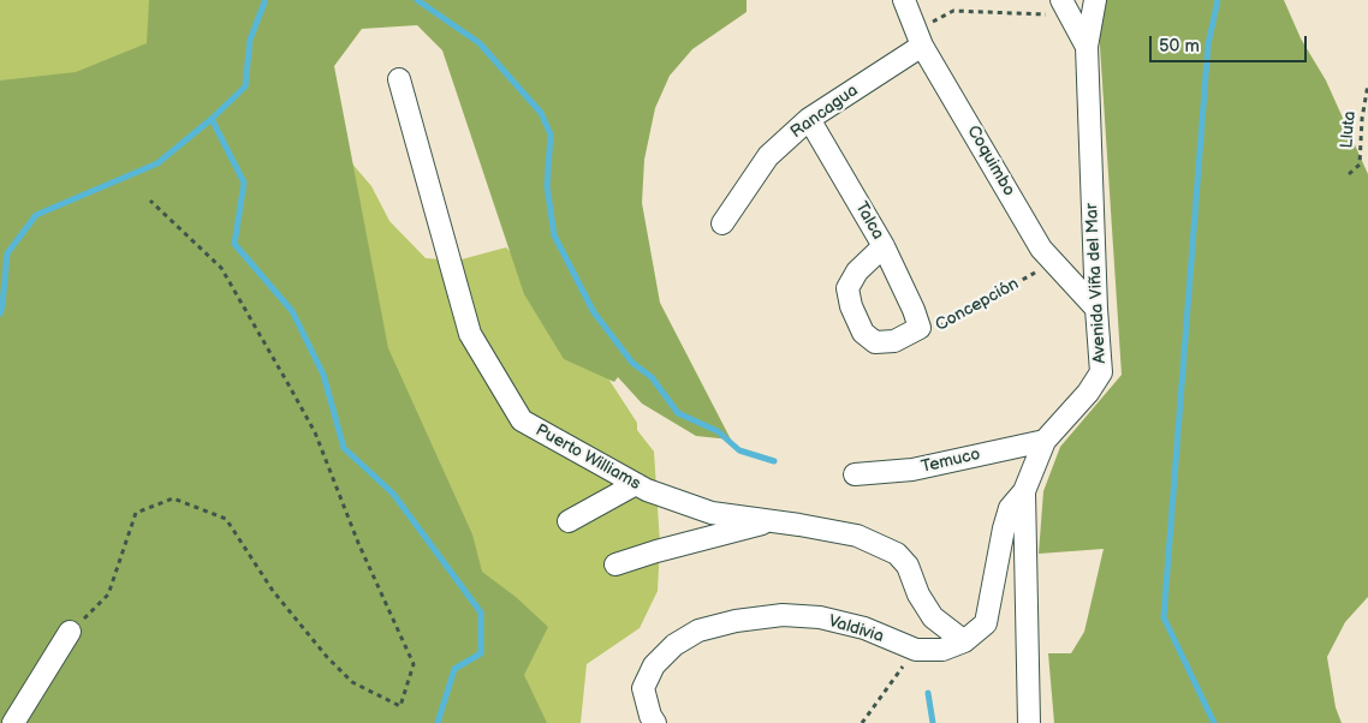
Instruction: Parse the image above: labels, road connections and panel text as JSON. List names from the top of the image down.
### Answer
{
  "streets": {
    "street": [
      "Rancagua",
      "Coquimbo",
      "Talca",
      "Avenida Viña del Mar",
      "Concepción",
      "Puerto Williams",
      "Temuco",
      "Valdivia"
    ],
    "path": ["Lluta"]
  },
  "crossings": [
    ["Rancagua", "Coquimbo"],
    ["Rancagua", "Talca"],
    ["Coquimbo", "Avenida Viña del Mar"],
    ["Coquimbo", "Concepción"],
    ["Talca", "Concepción"],
    ["Avenida Viña del Mar", "Temuco"],
    ["Avenida Viña del Mar", "Valdivia"],
    ["Puerto Williams", "Valdivia"]
  ],
  "scale_bar": "50 m"
}
